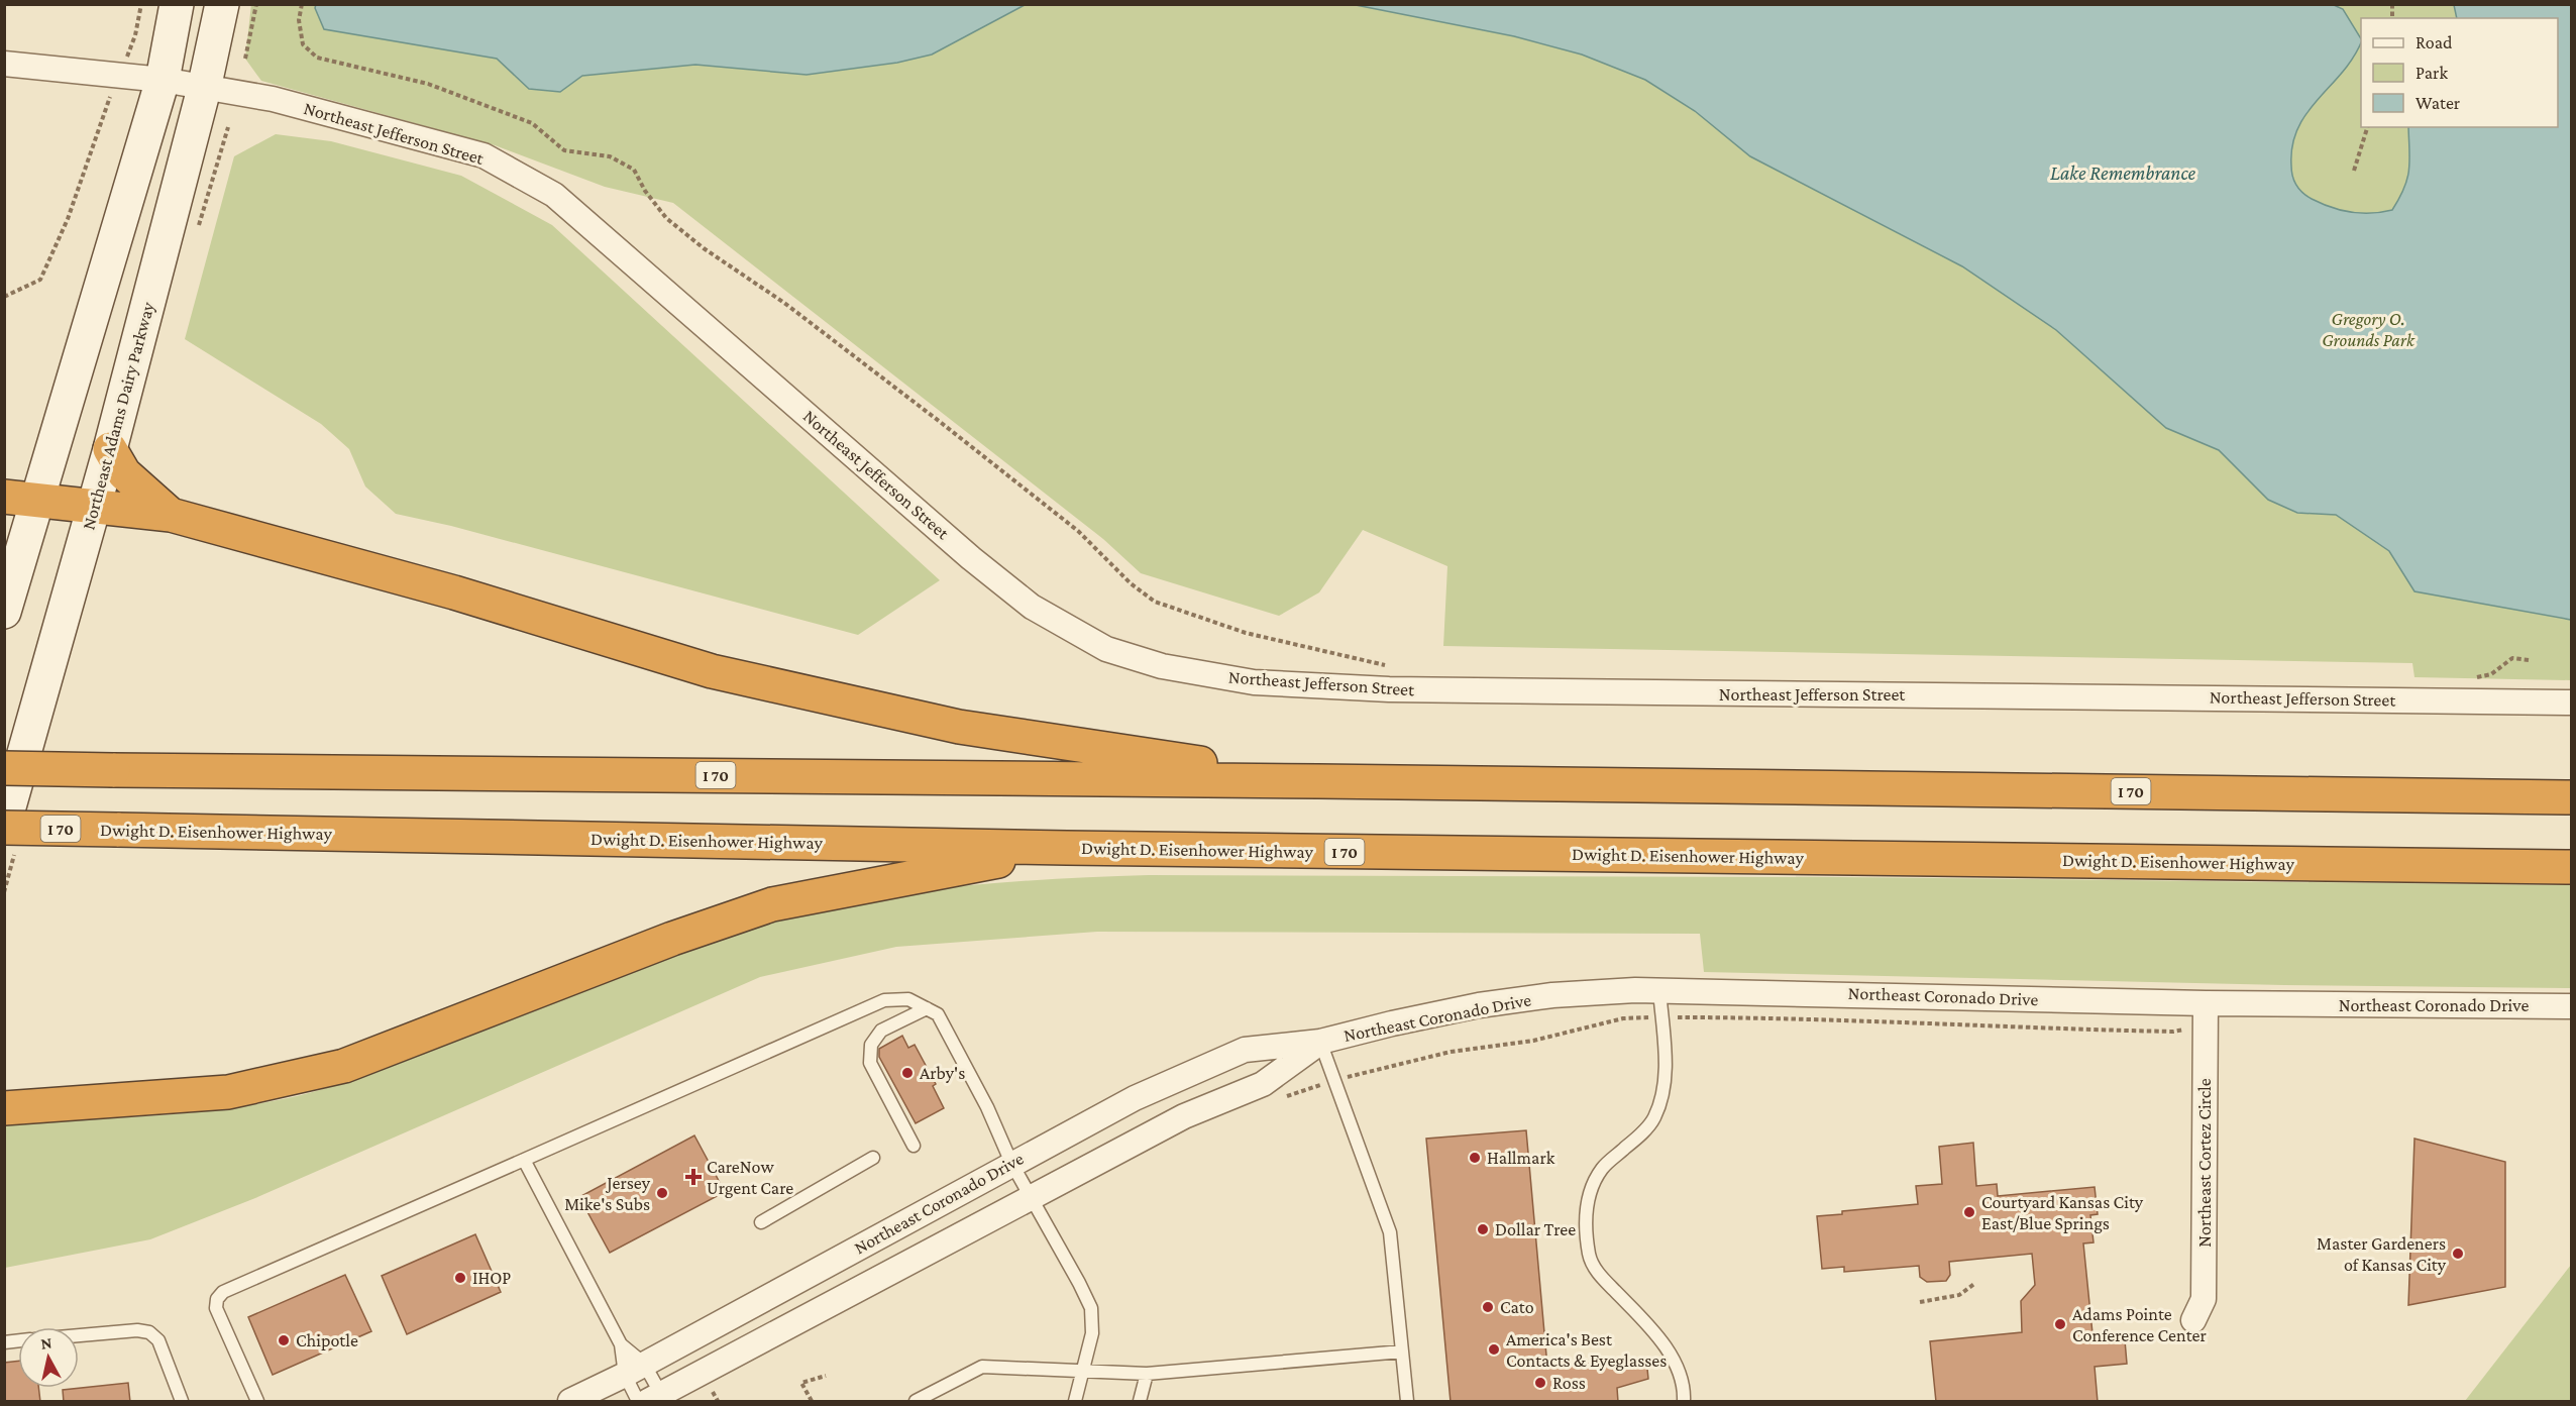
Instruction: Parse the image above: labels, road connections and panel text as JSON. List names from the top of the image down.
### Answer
{
  "streets": {
    "highway": ["I 70", "Dwight D. Eisenhower Highway"],
    "main road": ["Northeast Adams Dairy Parkway"],
    "street": ["Northeast Jefferson Street", "Northeast Coronado Drive", "Northeast Cortez Circle"]
  },
  "crossings": [
    ["Northeast Jefferson Street", "Northeast Adams Dairy Parkway"],
    ["Northeast Adams Dairy Parkway", "Dwight D. Eisenhower Highway"],
    ["Northeast Coronado Drive", "Northeast Cortez Circle"]
  ],
  "water": ["Lake Remembrance"],
  "parks": ["Gregory O. Grounds Park"],
  "places": {
    "other": [
      "Arby's",
      "Hallmark",
      "Jersey Mike's Subs",
      "Courtyard Kansas City East/Blue Springs",
      "Dollar Tree",
      "Master Gardeners of Kansas City",
      "IHOP",
      "Cato",
      "Adams Pointe Conference Center",
      "Chipotle",
      "America's Best Contacts & Eyeglasses",
      "Ross"
    ],
    "health": ["CareNow Urgent Care"]
  },
  "legend": ["Road", "Park", "Water"],
  "north": "top"
}
